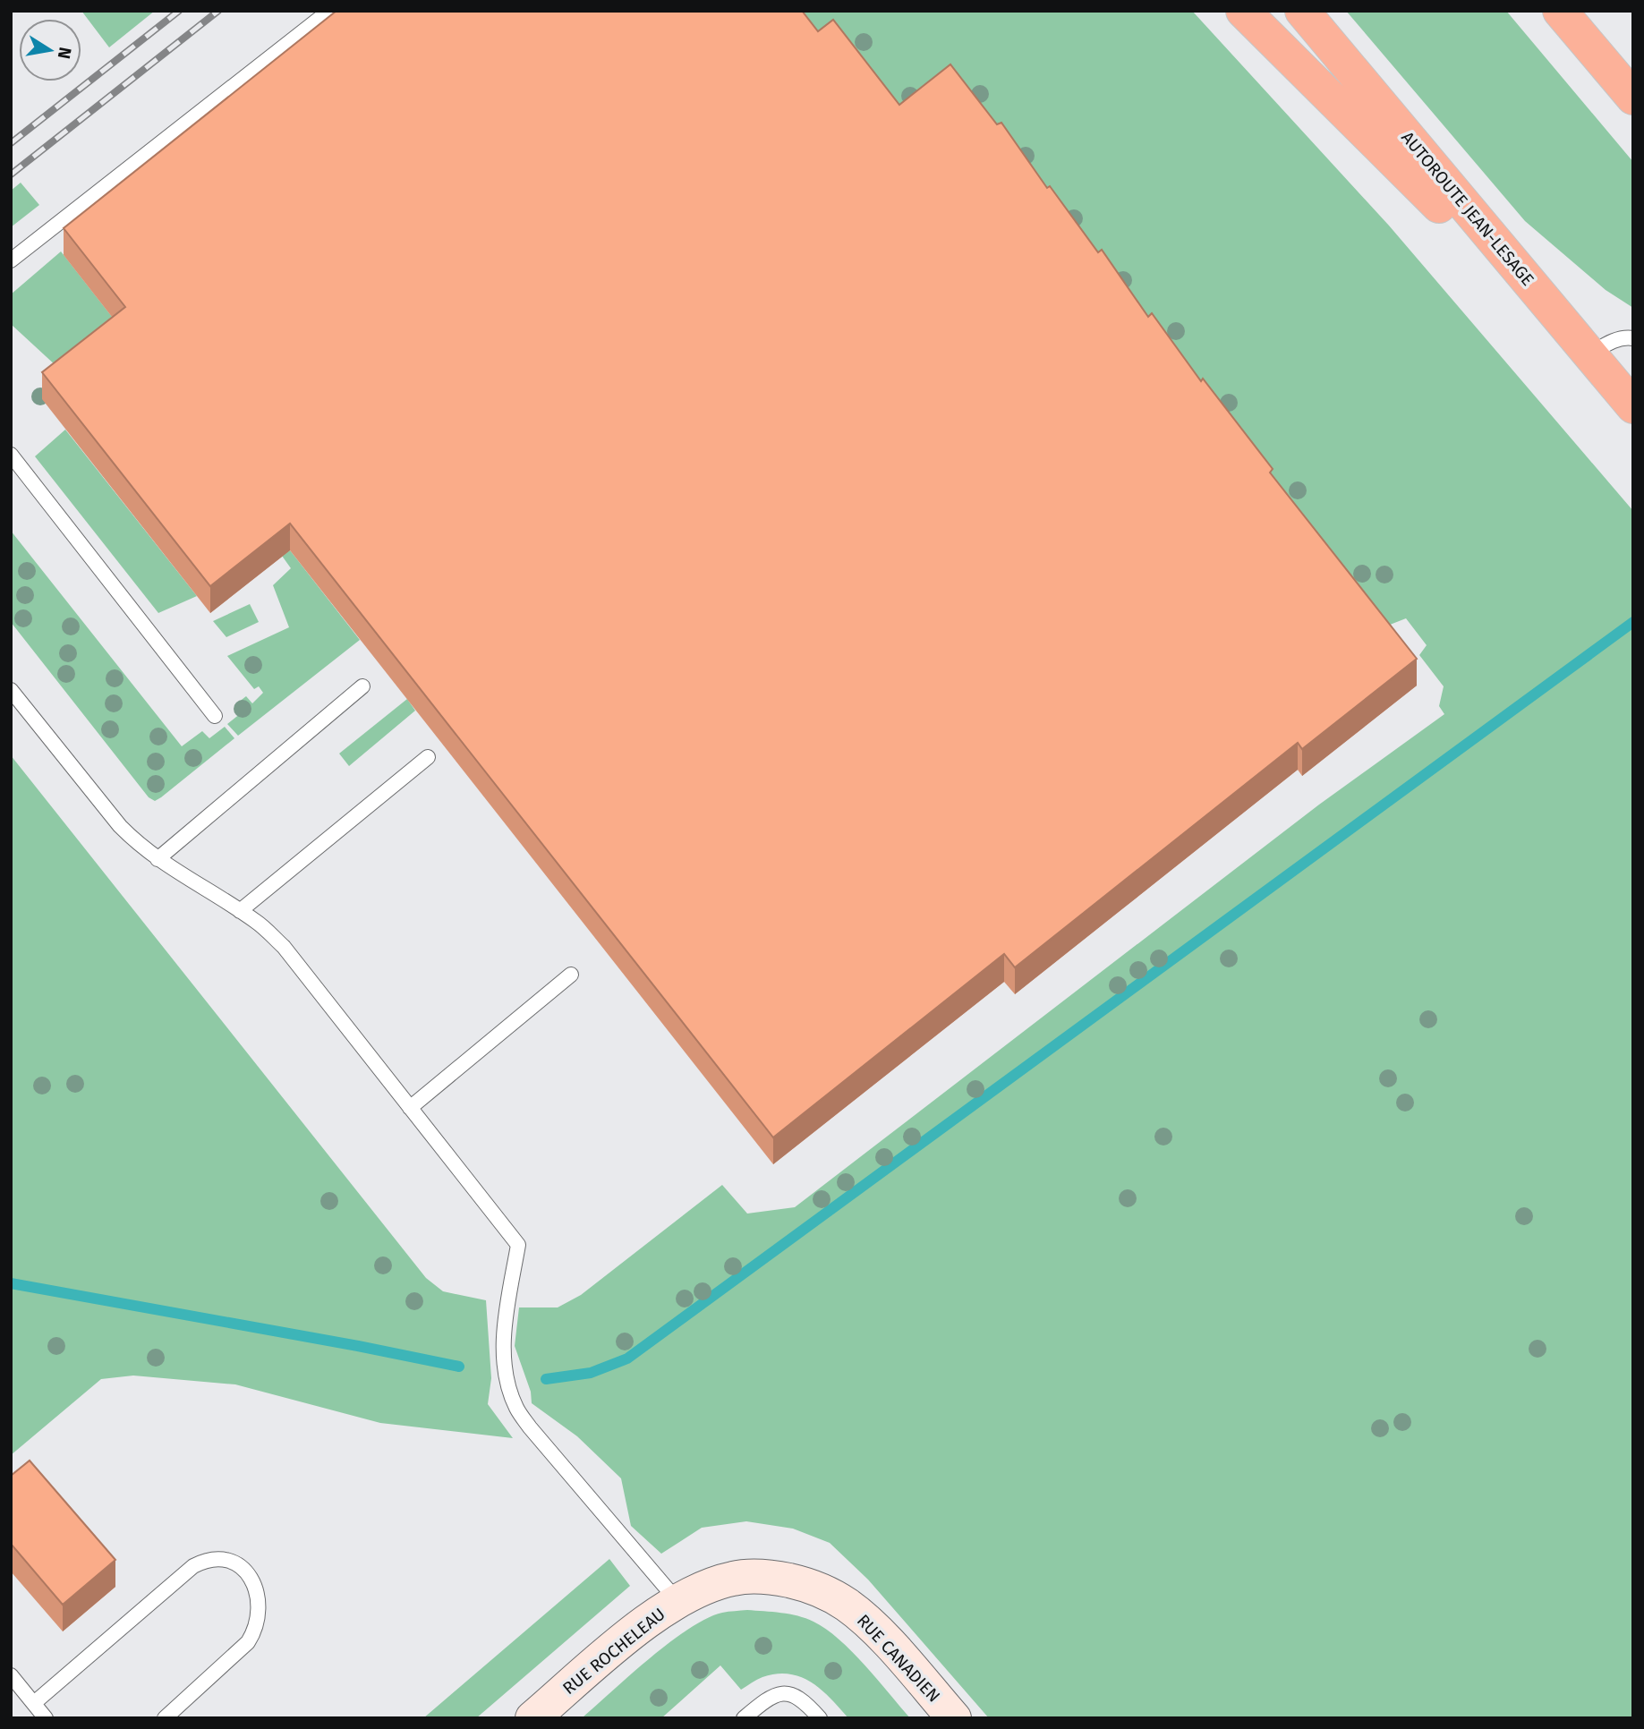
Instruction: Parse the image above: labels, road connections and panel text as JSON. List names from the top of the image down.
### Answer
{
  "streets": {
    "highway": ["AUTOROUTE JEAN-LESAGE"],
    "street": ["RUE ROCHELEAU", "RUE CANADIEN"]
  },
  "crossings": [
    ["RUE ROCHELEAU", "RUE CANADIEN"]
  ],
  "north": "right"
}
